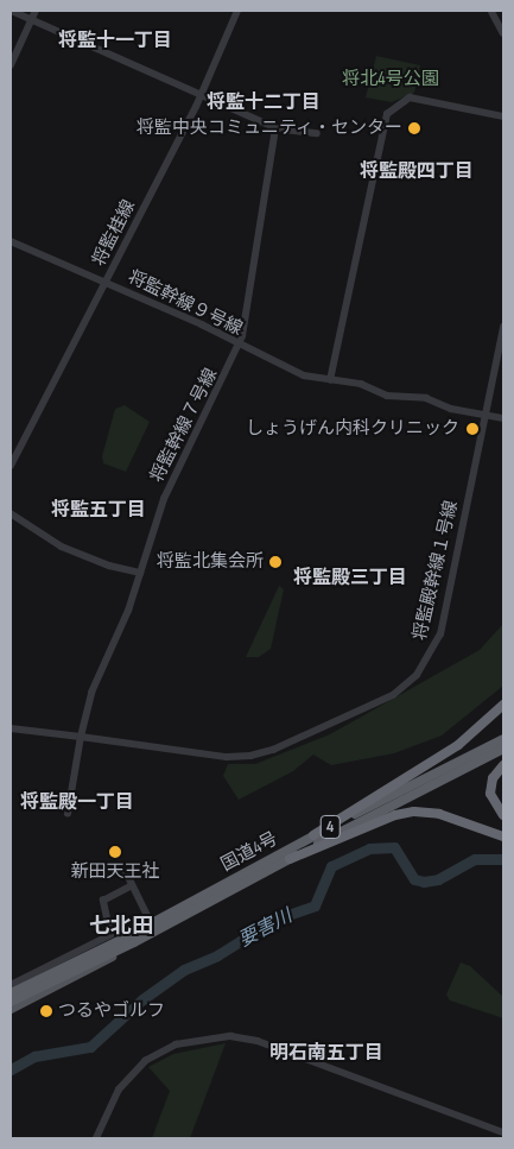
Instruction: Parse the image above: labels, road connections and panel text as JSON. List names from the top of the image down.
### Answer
{
  "streets": {
    "highway": ["4", "国道4号"],
    "street": [
      "将監桂線",
      "将監幹線９号線",
      "将監幹線７号線",
      "将監殿幹線１号線"
    ]
  },
  "crossings": [
    ["将監桂線", "将監幹線９号線"],
    ["将監幹線９号線", "将監幹線７号線"],
    ["将監幹線９号線", "将監殿幹線１号線"],
    ["将監幹線７号線", "将監殿幹線１号線"]
  ],
  "districts": [
    "将監十一丁目",
    "将監十二丁目",
    "将監殿四丁目",
    "将監五丁目",
    "将監殿三丁目",
    "将監殿一丁目",
    "七北田",
    "明石南五丁目"
  ],
  "water": ["要害川"],
  "parks": ["将北4号公園"],
  "places": [
    "将監中央コミュニティ・センター",
    "しょうげん内科クリニック",
    "将監北集会所",
    "新田天王社",
    "つるやゴルフ"
  ]
}
